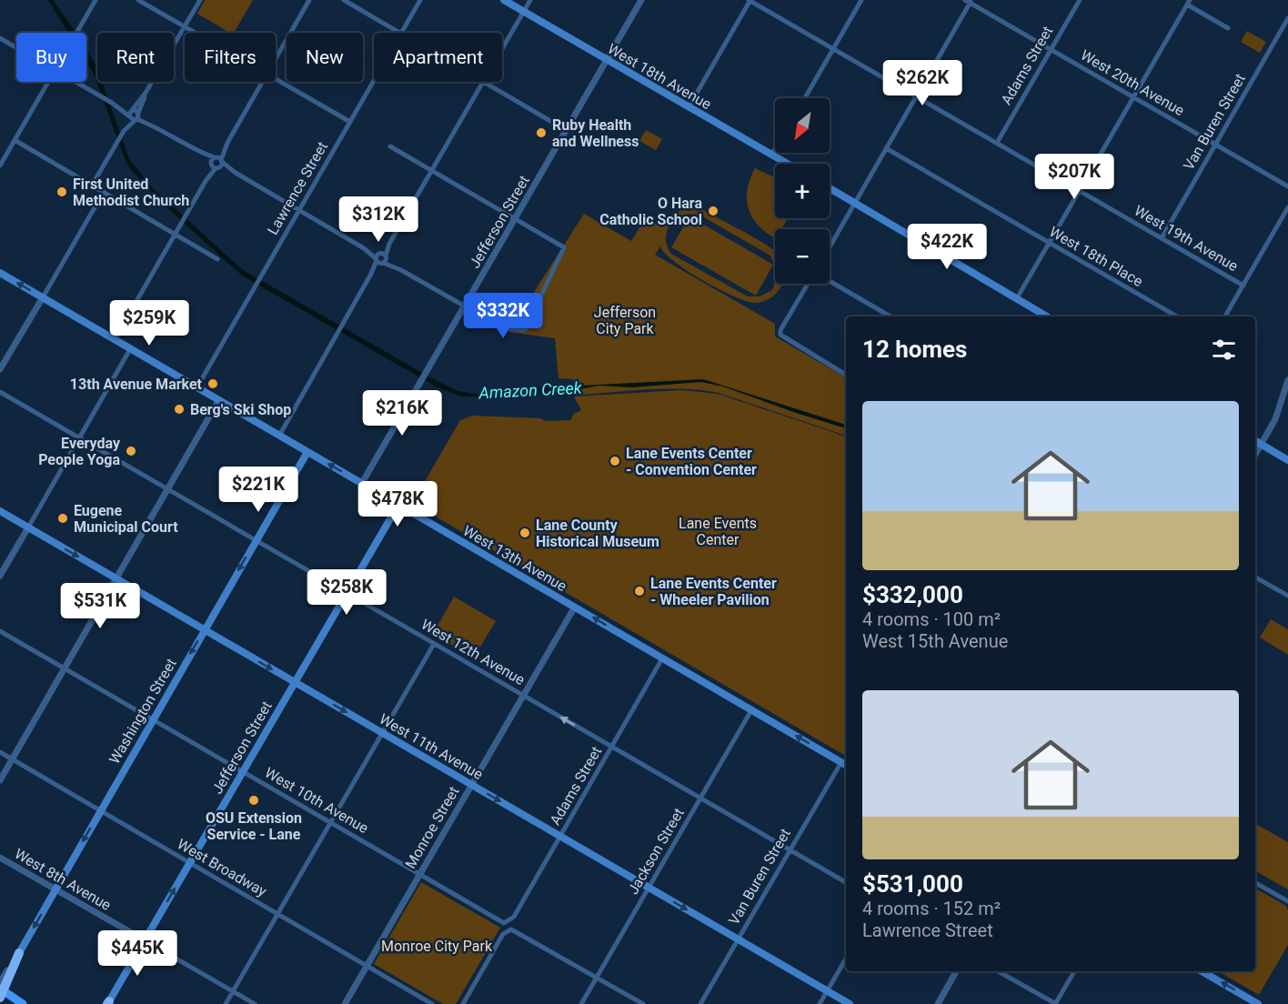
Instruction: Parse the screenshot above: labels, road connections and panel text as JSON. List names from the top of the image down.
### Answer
{
  "streets": {
    "main road": [
      "West 18th Avenue",
      "Jefferson Street",
      "West 13th Avenue",
      "Washington Street",
      "West 11th Avenue"
    ],
    "street": [
      "Adams Street",
      "West 20th Avenue",
      "Van Buren Street",
      "Lawrence Street",
      "West 19th Avenue",
      "West 18th Place",
      "West 12th Avenue",
      "West 10th Avenue",
      "Monroe Street",
      "Jackson Street",
      "West Broadway",
      "West 8th Avenue"
    ]
  },
  "crossings": [
    ["Adams Street", "West 20th Avenue"],
    ["Adams Street", "West 19th Avenue"],
    ["Adams Street", "West 13th Avenue"],
    ["Adams Street", "West 12th Avenue"],
    ["Adams Street", "West 11th Avenue"],
    ["Adams Street", "West 10th Avenue"],
    ["West 18th Avenue", "Jefferson Street"],
    ["West 20th Avenue", "Van Buren Street"],
    ["Van Buren Street", "West 19th Avenue"],
    ["Van Buren Street", "West 13th Avenue"],
    ["Van Buren Street", "West 12th Avenue"],
    ["Van Buren Street", "West 11th Avenue"],
    ["Lawrence Street", "West 13th Avenue"],
    ["Jefferson Street", "West 13th Avenue"],
    ["Jefferson Street", "West 12th Avenue"],
    ["Jefferson Street", "West 11th Avenue"],
    ["Jefferson Street", "West 10th Avenue"],
    ["Jefferson Street", "West Broadway"],
    ["Jefferson Street", "West 8th Avenue"],
    ["West 13th Avenue", "Washington Street"],
    ["West 13th Avenue", "Monroe Street"],
    ["West 13th Avenue", "Jackson Street"],
    ["West 12th Avenue", "Washington Street"],
    ["West 12th Avenue", "Monroe Street"],
    ["West 12th Avenue", "Jackson Street"],
    ["Washington Street", "West 11th Avenue"],
    ["Washington Street", "West 10th Avenue"],
    ["Washington Street", "West Broadway"],
    ["Washington Street", "West 8th Avenue"],
    ["West 11th Avenue", "Monroe Street"],
    ["West 11th Avenue", "Jackson Street"],
    ["West 10th Avenue", "Monroe Street"],
    ["Monroe Street", "West Broadway"]
  ],
  "one_way": ["Washington Street", "West 11th Avenue"],
  "water": ["Amazon Creek"],
  "parks": ["Jefferson City Park", "Lane Events Center", "Monroe City Park"],
  "places": [
    "Ruby Health and Wellness",
    "First United Methodist Church",
    "O Hara Catholic School",
    "13th Avenue Market",
    "Berg's Ski Shop",
    "Everyday People Yoga",
    "Lane Events Center - Convention Center",
    "Eugene Municipal Court",
    "Lane County Historical Museum",
    "Lane Events Center - Wheeler Pavilion",
    "OSU Extension Service - Lane"
  ],
  "north": "bottom left",
  "page": {
    "chip": [
      "Buy",
      "Rent",
      "Filters",
      "New",
      "Apartment"
    ],
    "price": [
      "$262K",
      "$207K",
      "$312K",
      "$422K",
      "$332K",
      "$259K",
      "$216K",
      "$221K",
      "$478K",
      "$258K",
      "$531K",
      "$445K"
    ],
    "map_buttons": ["+", "−"],
    "heading": "12 homes",
    "list": [
      {
        "name": "$332,000",
        "note": "4 rooms · 100 m² · West 15th Avenue"
      },
      {
        "name": "$531,000",
        "note": "4 rooms · 152 m² · Lawrence Street"
      }
    ]
  }
}
